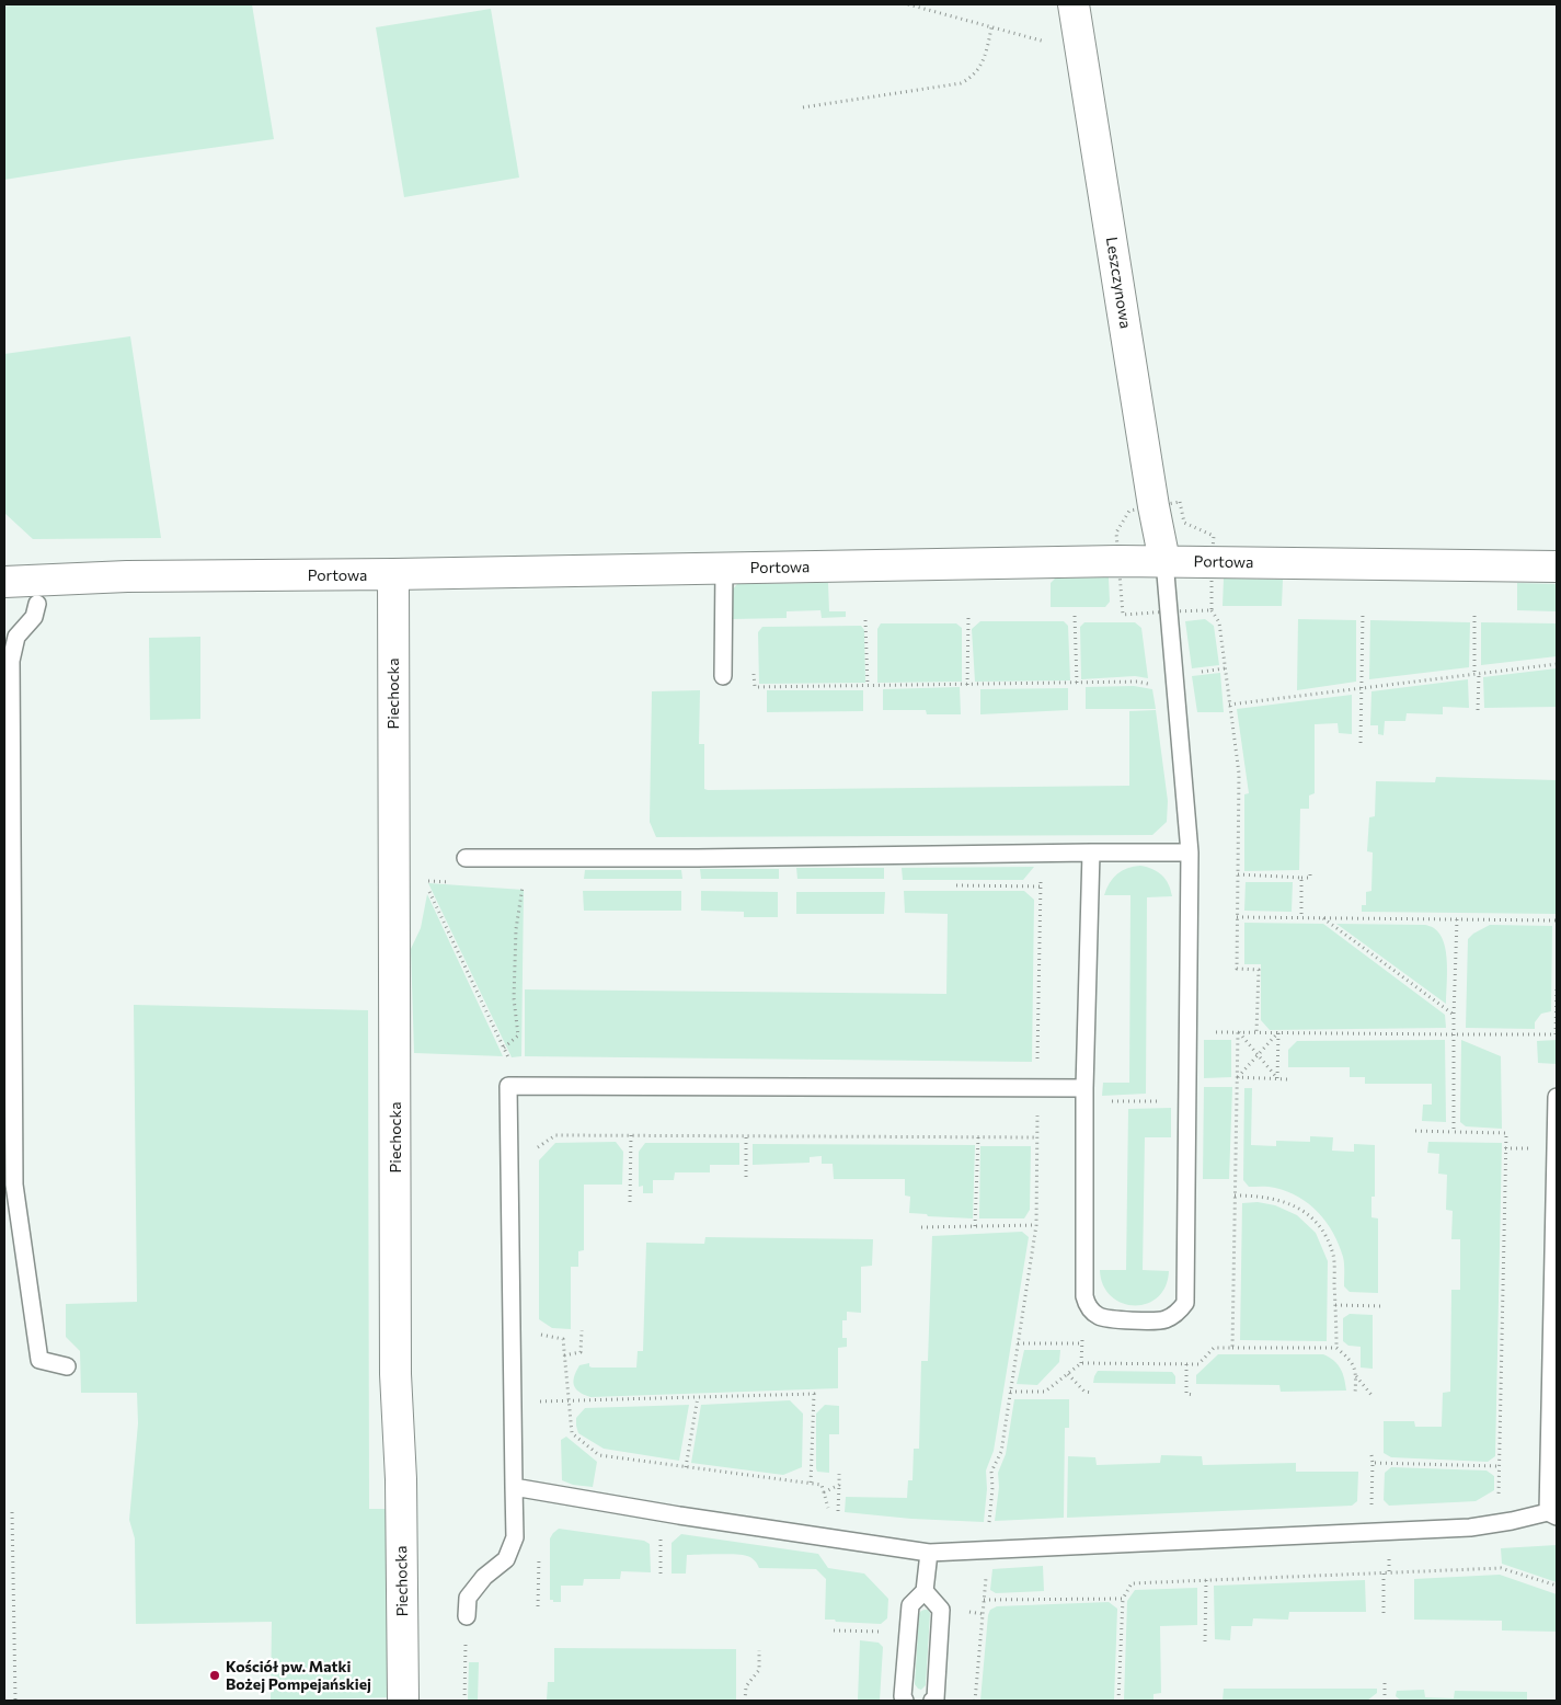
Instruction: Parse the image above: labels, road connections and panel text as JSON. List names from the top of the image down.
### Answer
{
  "streets": {
    "street": ["Leszczynowa", "Portowa", "Piechocka"]
  },
  "crossings": [
    ["Leszczynowa", "Portowa"],
    ["Portowa", "Piechocka"]
  ],
  "places": ["Kościół pw. Matki Bożej Pompejańskiej"]
}
